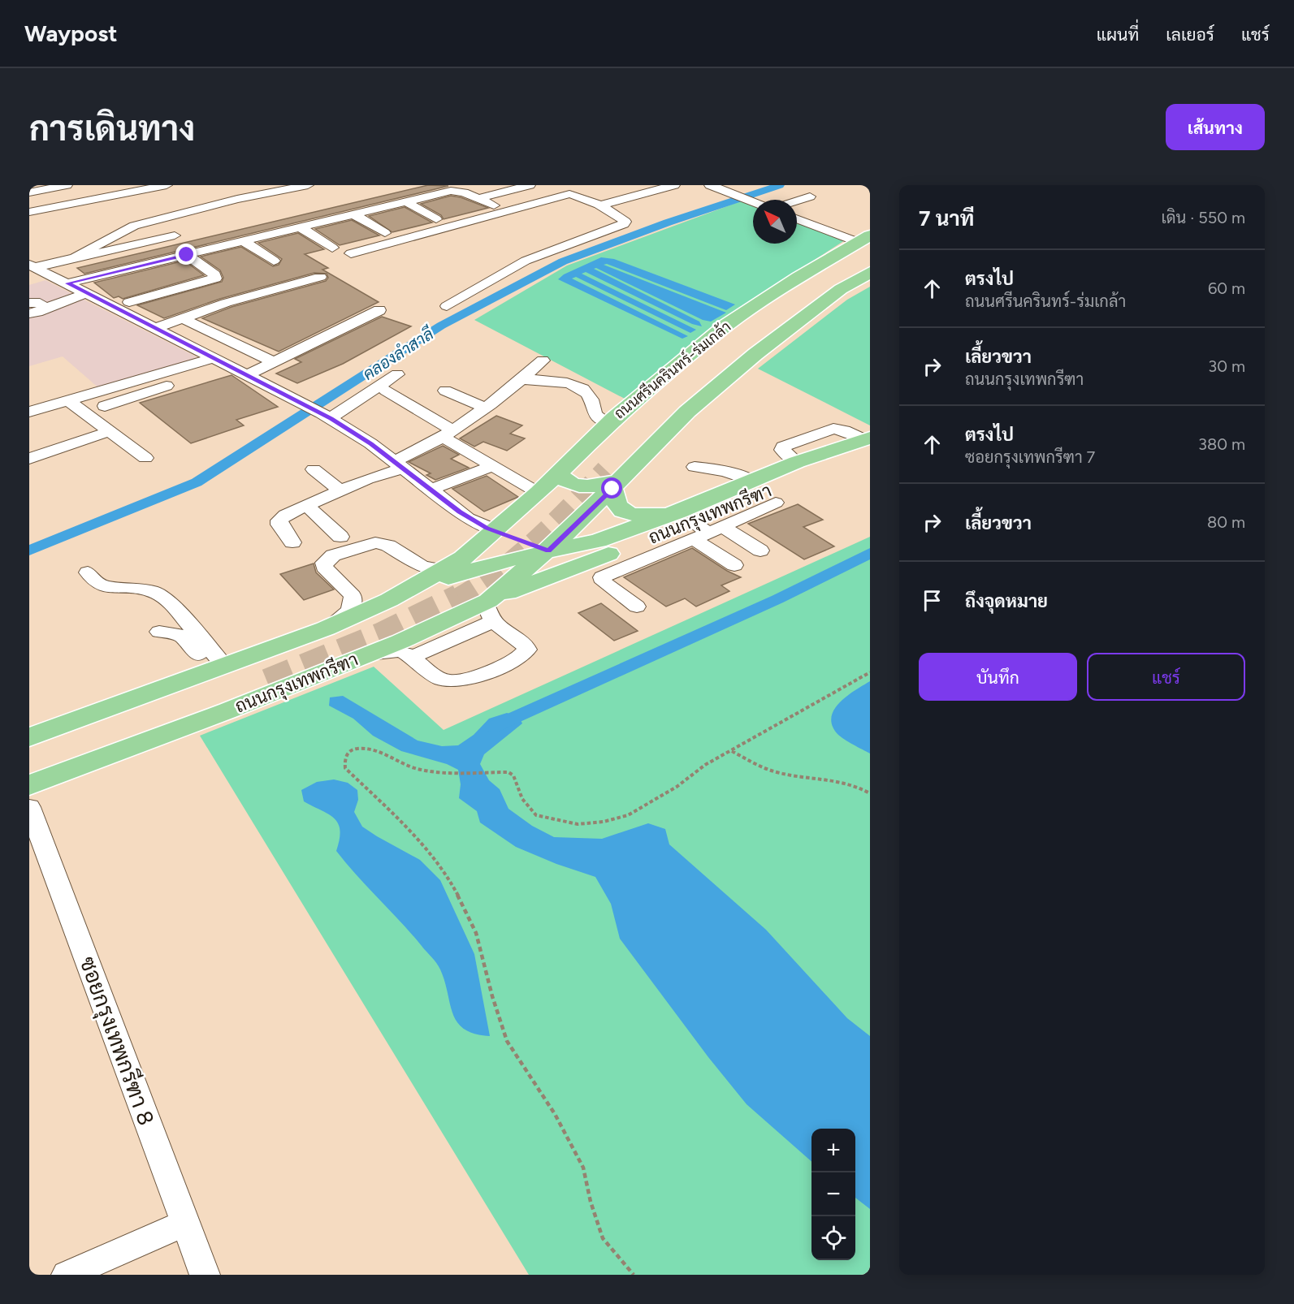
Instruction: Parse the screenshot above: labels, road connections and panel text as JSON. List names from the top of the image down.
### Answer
{
  "streets": {
    "main road": ["ถนนศรีนครินทร์-ร่มเกล้า", "ถนนกรุงเทพกรีฑา"],
    "street": ["ซอยกรุงเทพกรีฑา 8"]
  },
  "crossings": [
    ["ถนนศรีนครินทร์-ร่มเกล้า", "ถนนกรุงเทพกรีฑา"]
  ],
  "water": ["คลองลำสาลี"],
  "north": "top left",
  "page": {
    "header": "Waypost",
    "nav": ["แผนที่", "เลเยอร์", "แชร์"],
    "title": "การเดินทาง",
    "buttons": [
      "เส้นทาง",
      ["บันทึก", "แชร์"]
    ],
    "heading": ["7 นาที", "เดิน · 550 m"],
    "list": [
      ["ตรงไป", "ถนนศรีนครินทร์-ร่มเกล้า", "60 m"],
      ["เลี้ยวขวา", "ถนนกรุงเทพกรีฑา", "30 m"],
      ["ตรงไป", "ซอยกรุงเทพกรีฑา 7", "380 m"],
      ["เลี้ยวขวา", "80 m"],
      "ถึงจุดหมาย"
    ],
    "map_buttons": ["+", "−"]
  }
}
